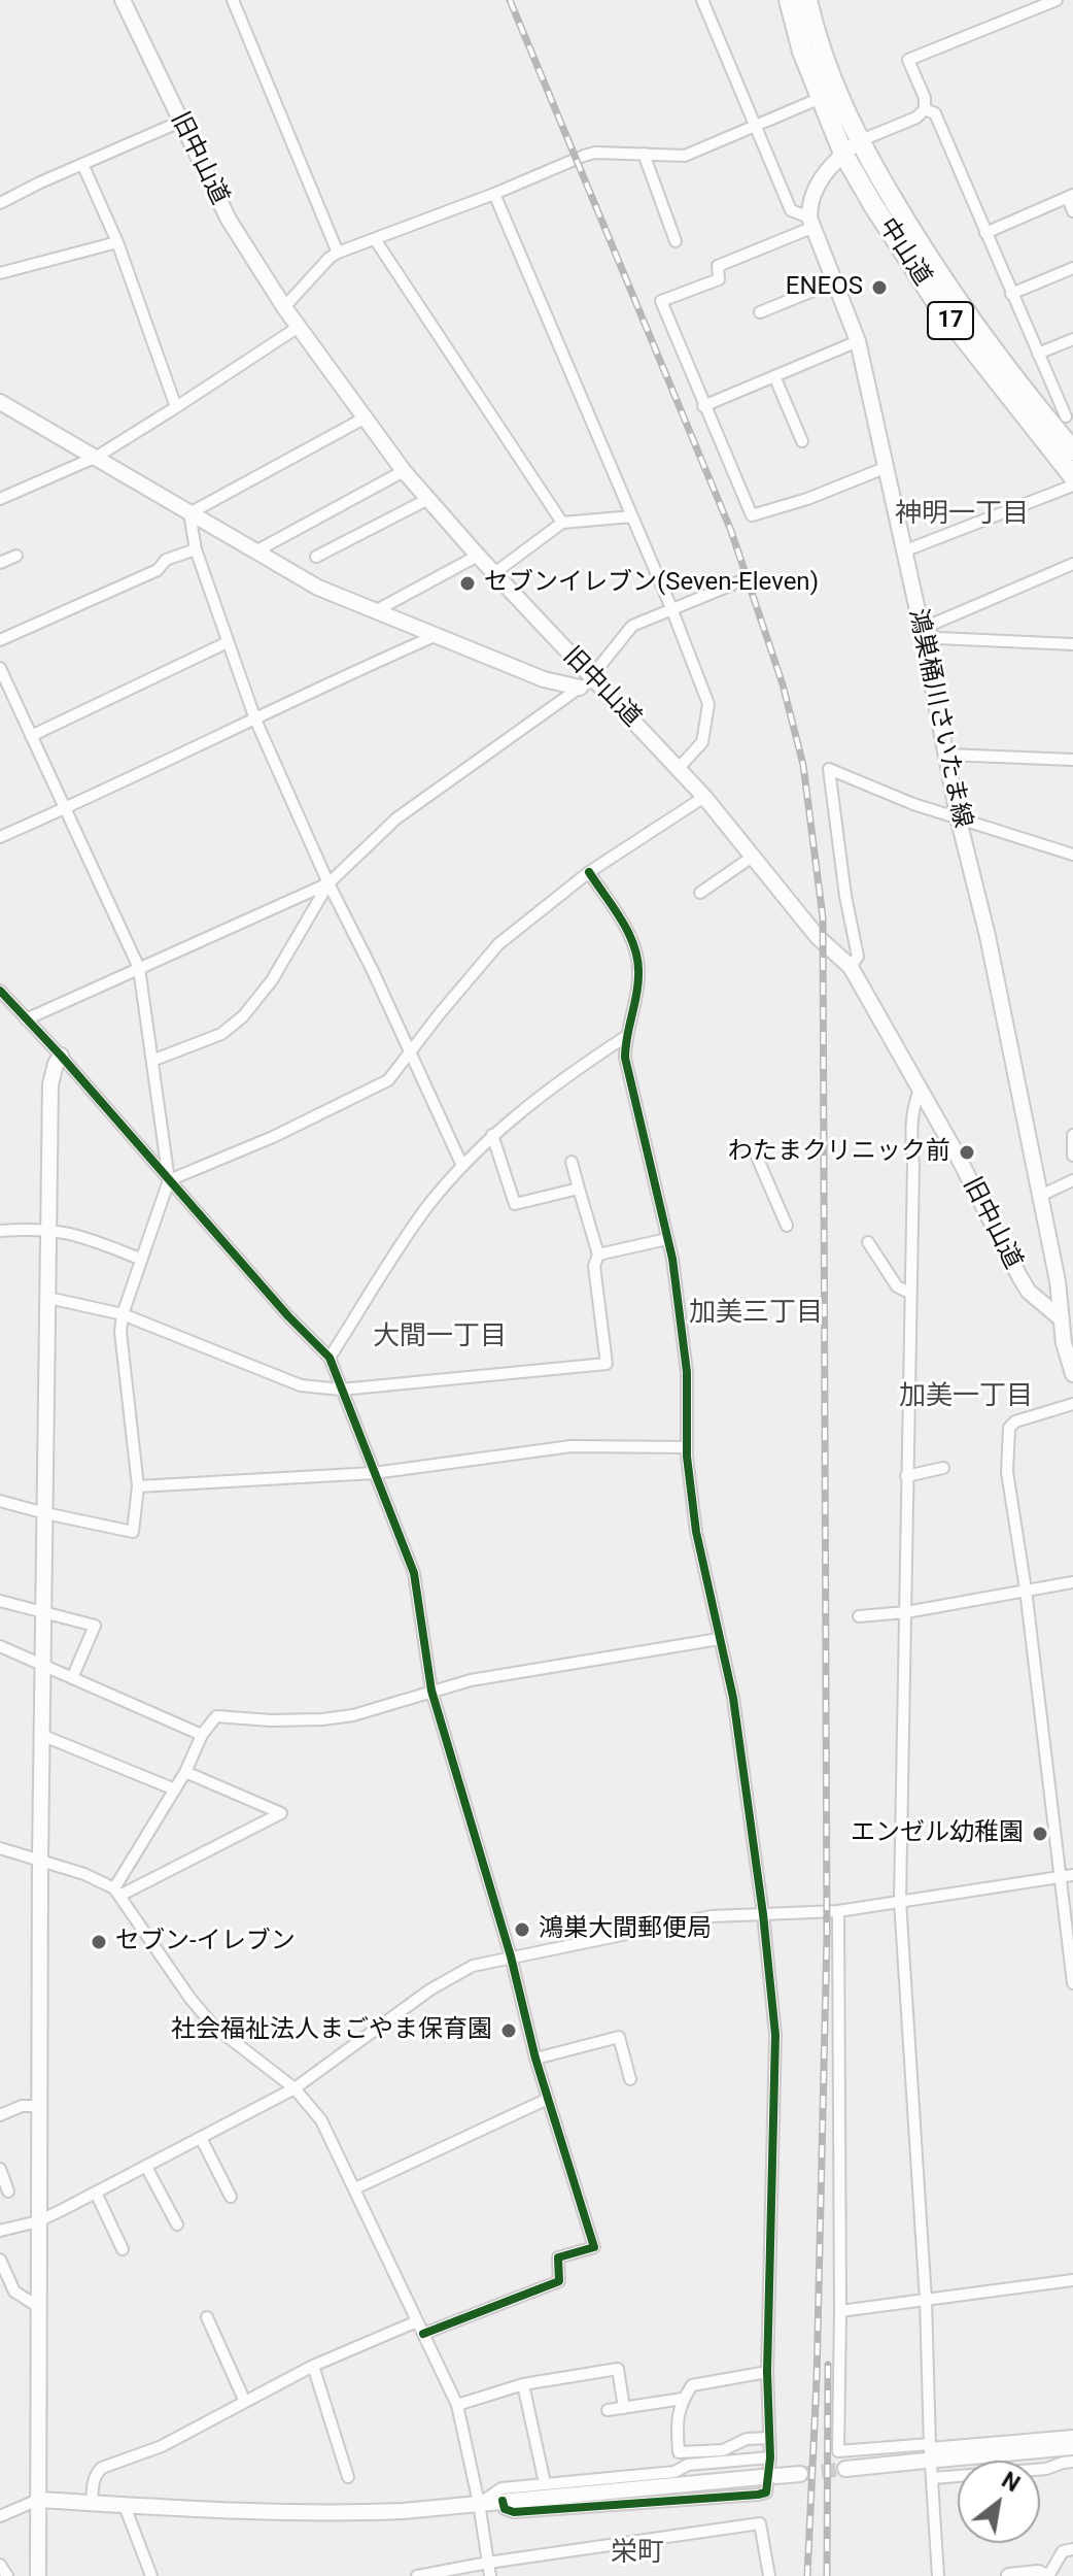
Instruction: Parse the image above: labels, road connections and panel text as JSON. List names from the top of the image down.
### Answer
{
  "streets": {
    "highway": ["中山道", "17"],
    "street": ["旧中山道", "鴻巣桶川さいたま線"]
  },
  "crossings": [
    ["旧中山道", "鴻巣桶川さいたま線"]
  ],
  "districts": [
    "神明一丁目",
    "加美三丁目",
    "大間一丁目",
    "加美一丁目",
    "栄町"
  ],
  "places": [
    "ENEOS",
    "セブンイレブン(Seven-Eleven)",
    "わたまクリニック前",
    "エンゼル幼稚園",
    "鴻巣大間郵便局",
    "セブン-イレブン",
    "社会福祉法人まごやま保育園"
  ],
  "north": "top right"
}
